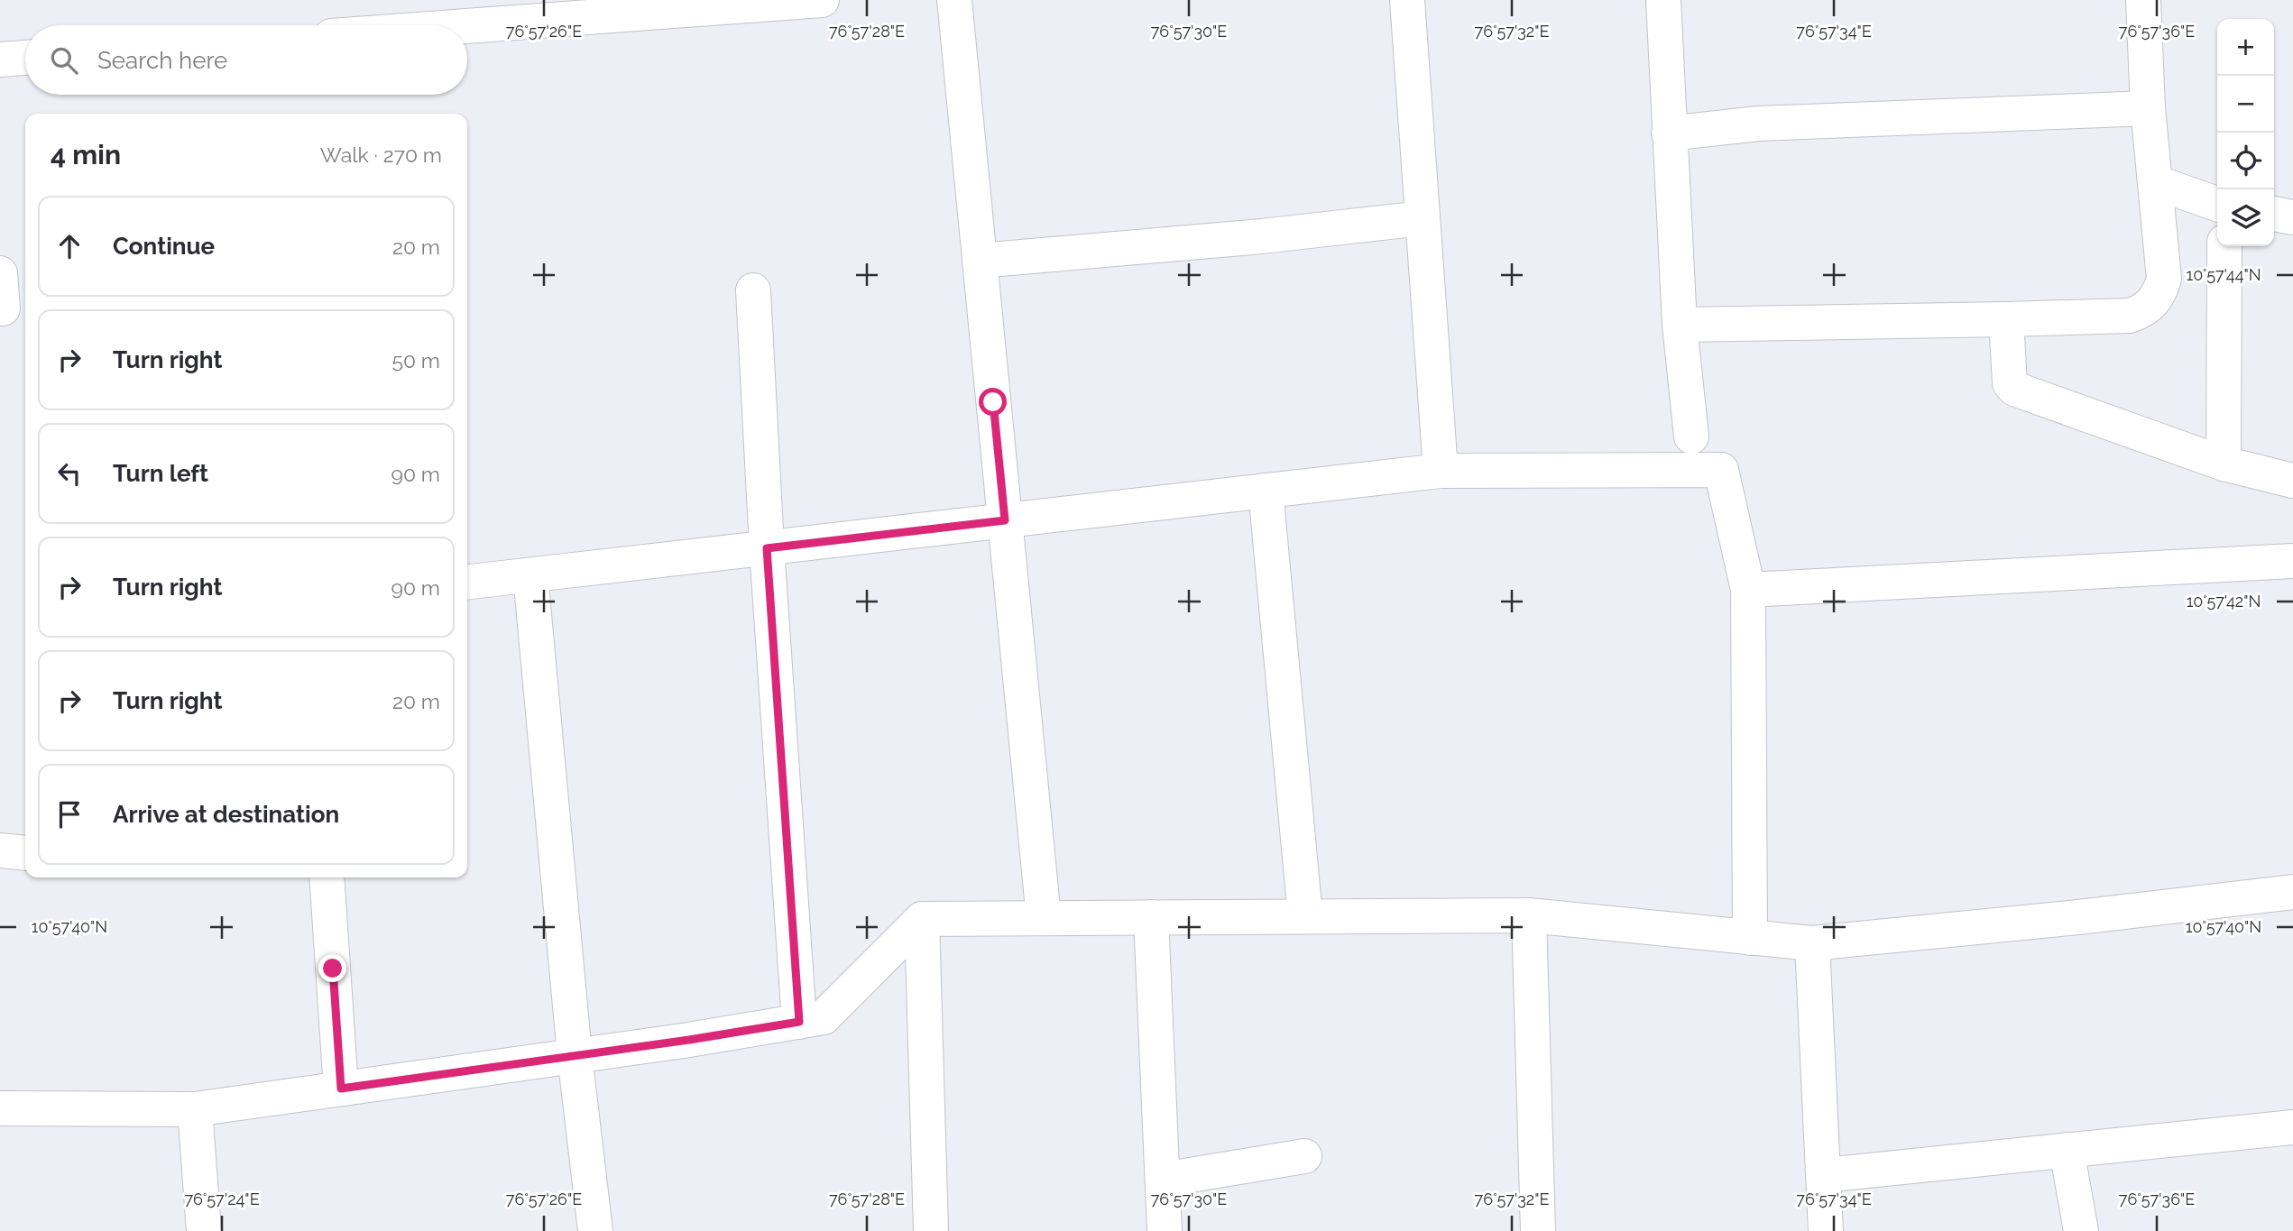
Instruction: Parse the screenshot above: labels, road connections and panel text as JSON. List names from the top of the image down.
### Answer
{
  "page": {
    "map_buttons": ["+", "−"],
    "search": "Search here",
    "heading": ["4 min", "Walk · 270 m"],
    "list": [
      ["Continue", "20 m"],
      ["Turn right", "50 m"],
      ["Turn left", "90 m"],
      ["Turn right", "90 m"],
      ["Turn right", "20 m"],
      "Arrive at destination"
    ]
  },
  "coordinates": [
    "76°57'26\"E",
    "76°57'28\"E",
    "76°57'30\"E",
    "76°57'32\"E",
    "76°57'34\"E",
    "76°57'36\"E",
    "10°57'44\"N",
    "10°57'42\"N",
    "10°57'40\"N",
    "76°57'24\"E"
  ]
}
